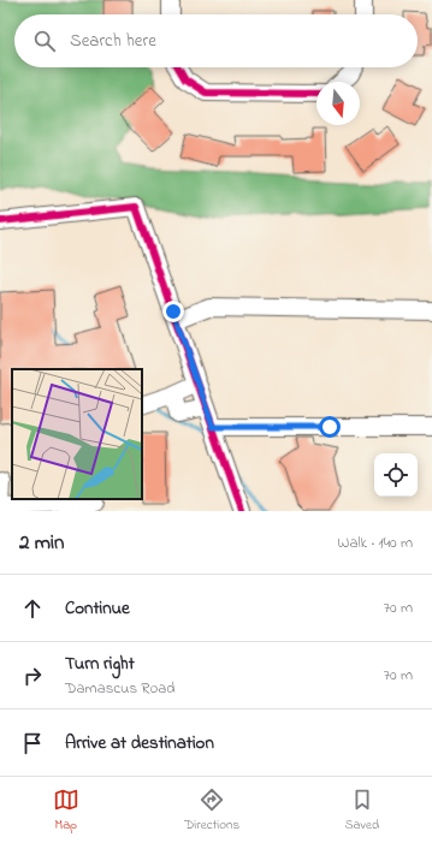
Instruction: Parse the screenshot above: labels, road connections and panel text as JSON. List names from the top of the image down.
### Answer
{
  "north": "bottom",
  "page": {
    "search": "Search here",
    "heading": ["2 min", "Walk · 140 m"],
    "list": [
      ["Continue", "70 m"],
      ["Turn right", "Damascus Road", "70 m"],
      "Arrive at destination"
    ],
    "nav": ["Map", "Directions", "Saved"]
  }
}
